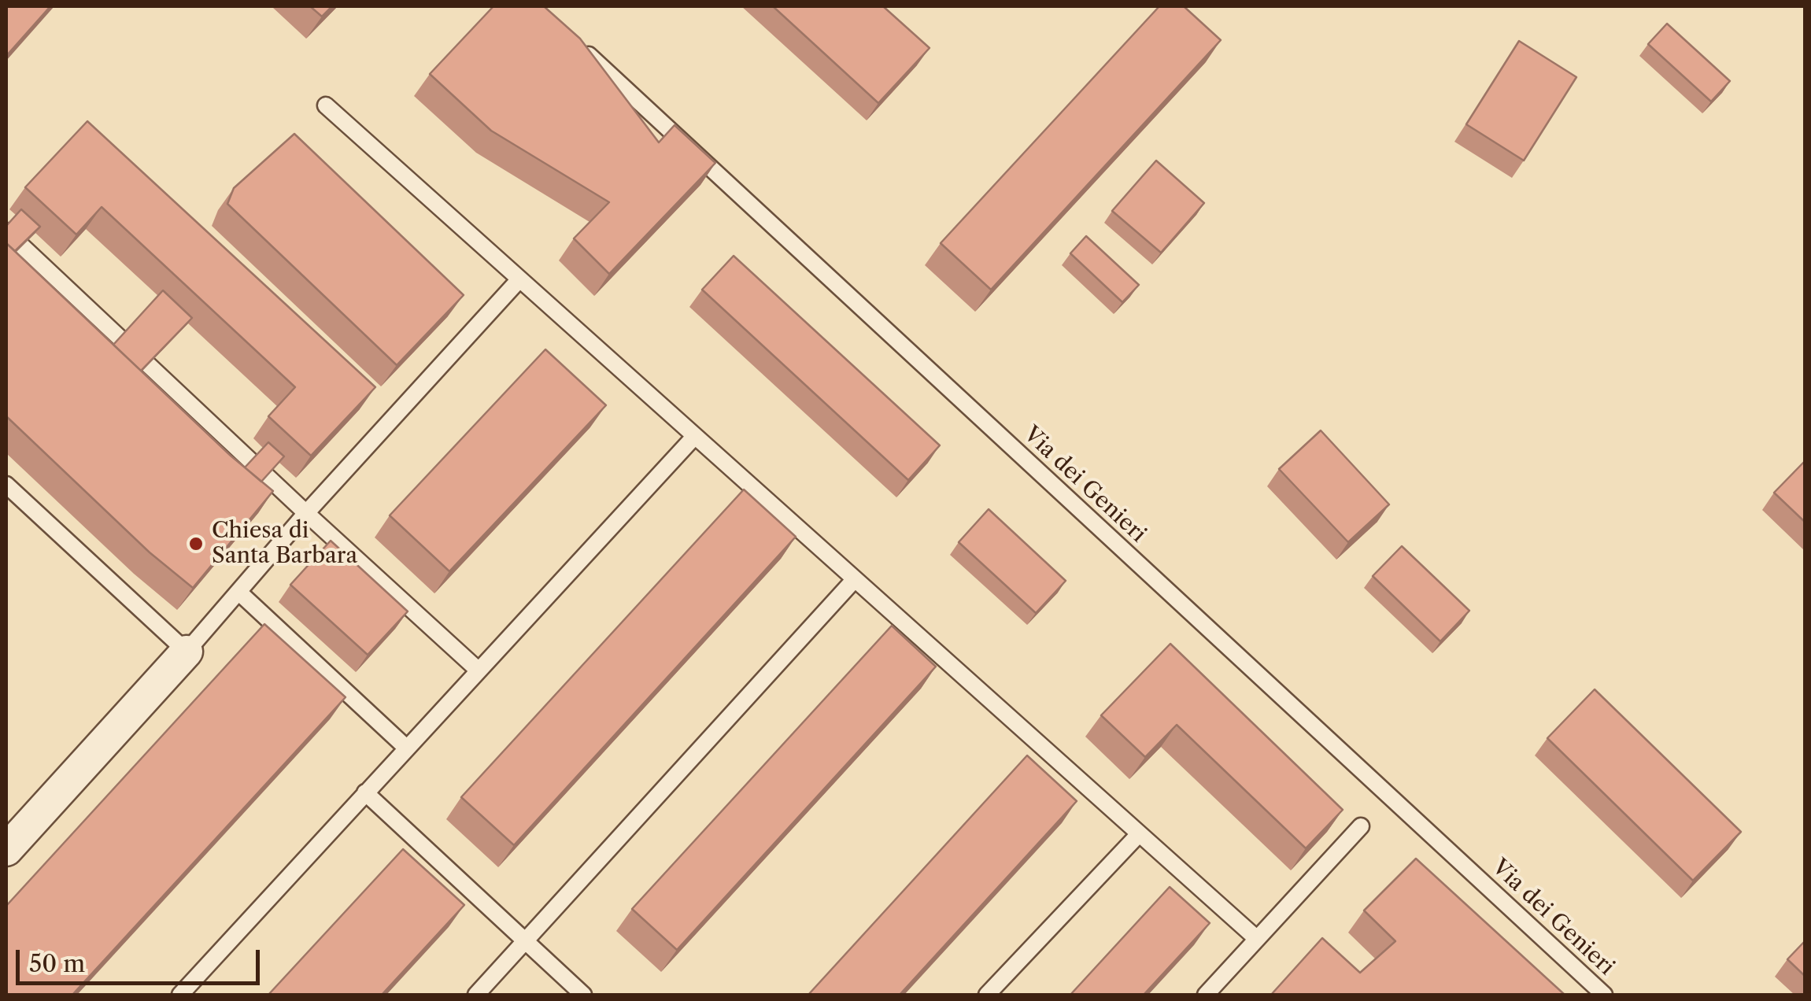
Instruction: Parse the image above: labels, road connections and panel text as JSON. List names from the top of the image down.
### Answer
{
  "streets": {
    "lane": ["Via dei Genieri"]
  },
  "places": ["Chiesa di Santa Barbara"],
  "scale_bar": "50 m"
}
